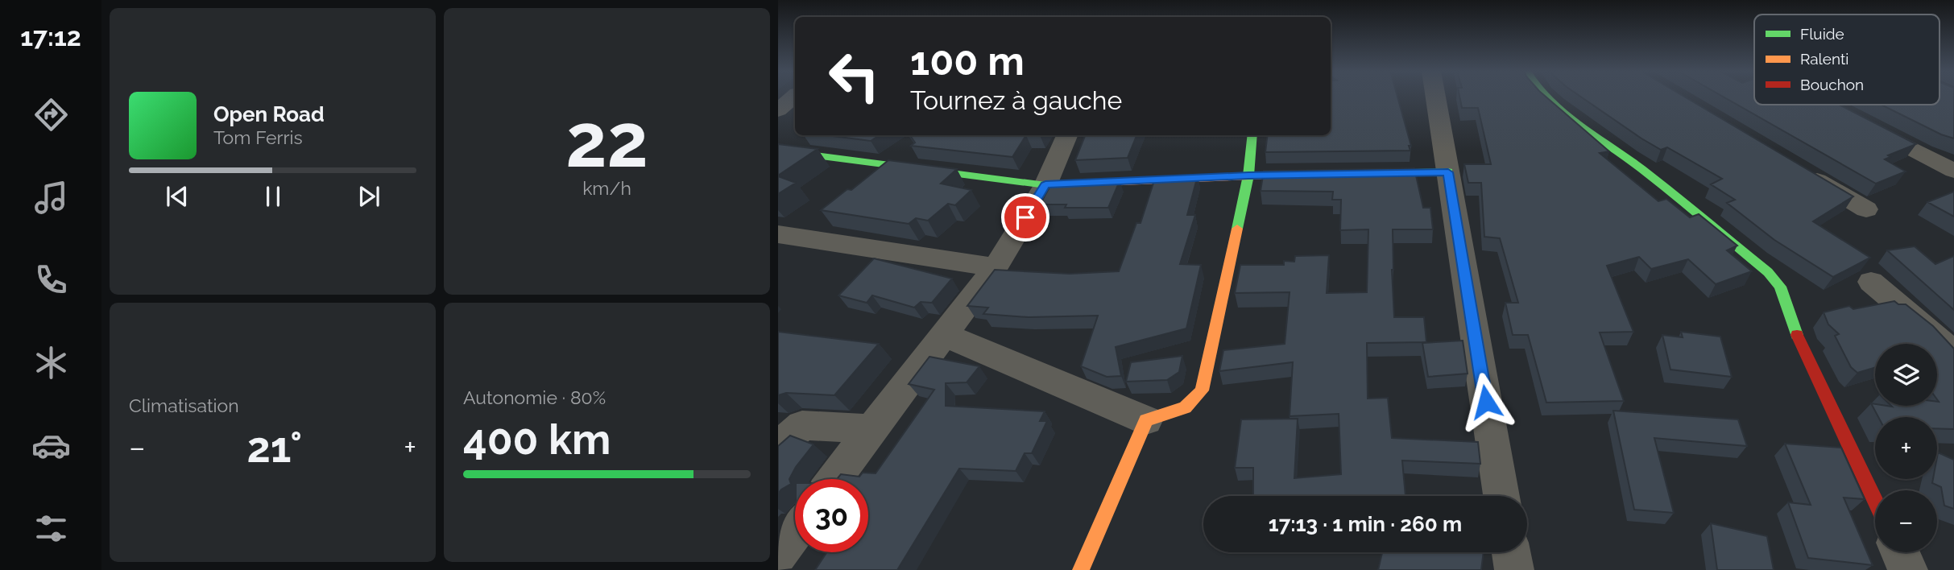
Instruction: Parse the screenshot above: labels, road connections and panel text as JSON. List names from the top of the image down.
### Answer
{
  "legend": ["Fluide", "Ralenti", "Bouchon"],
  "page": {
    "tabs": "17:12",
    "tile": [
      ["22", "km/h"],
      "Climatisation",
      ["Autonomie · 80%", "400 km"]
    ],
    "turn": ["100 m", "Tournez à gauche"],
    "song": ["Open Road", "Tom Ferris"],
    "map_buttons": ["+", "−"],
    "heat": ["−", "21°", "+"],
    "limit": "30",
    "trip": "17:13 · 1 min · 260 m"
  }
}
